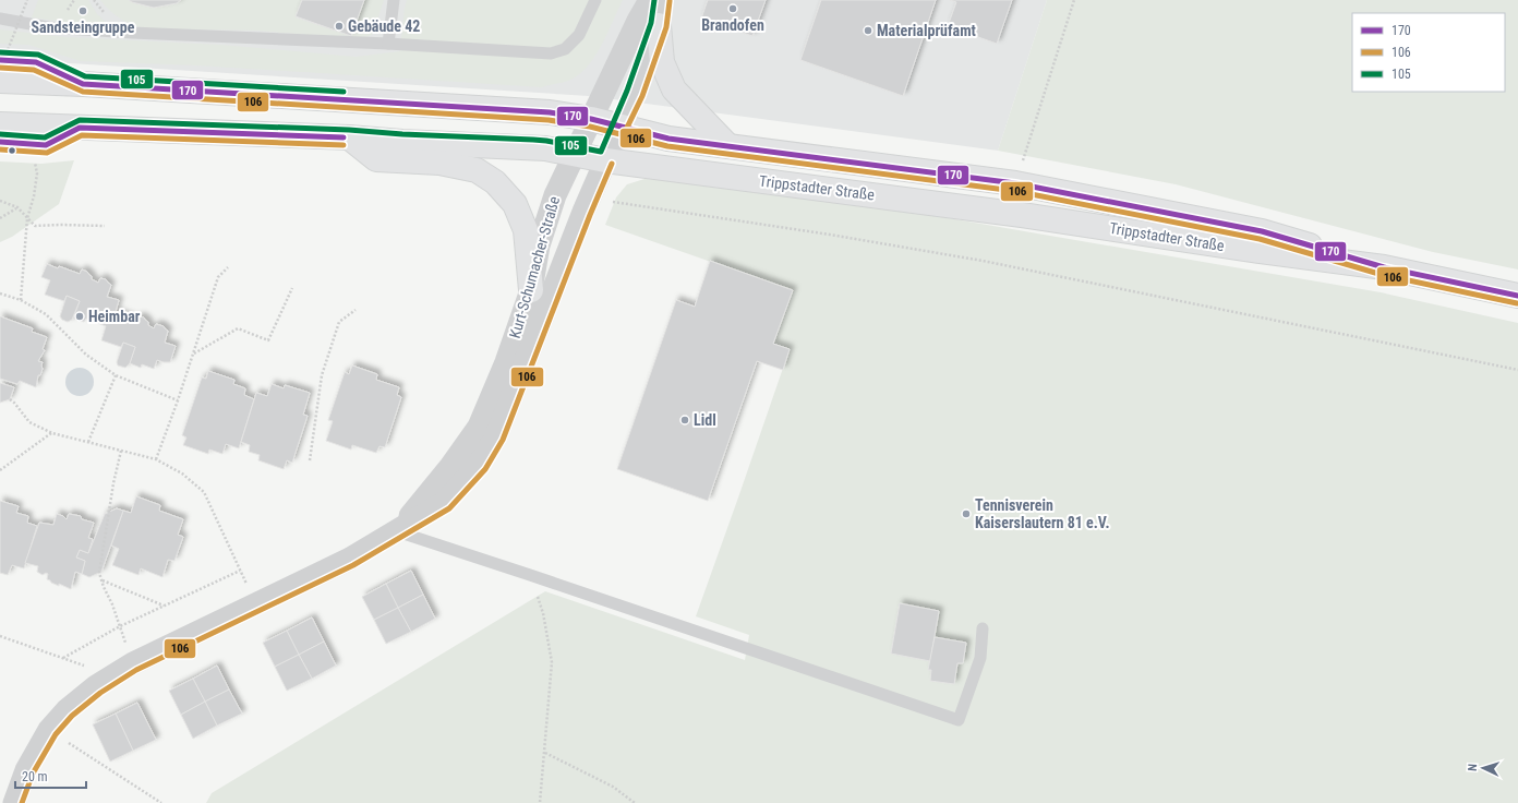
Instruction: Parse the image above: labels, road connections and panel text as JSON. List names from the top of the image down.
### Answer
{
  "streets": {
    "main road": ["Trippstadter Straße"],
    "street": ["Kurt-Schumacher-Straße"]
  },
  "crossings": [
    ["Trippstadter Straße", "Kurt-Schumacher-Straße"]
  ],
  "places": [
    "Brandofen",
    "Sandsteingruppe",
    "Gebäude 42",
    "Materialprüfamt",
    "Heimbar",
    "Lidl",
    "Tennisverein Kaiserslautern 81 e.V."
  ],
  "lines": ["transit line 105", "transit line 106", "transit line 170"],
  "legend": ["170", "106", "105"],
  "scale_bar": "20 m",
  "north": "left"
}
